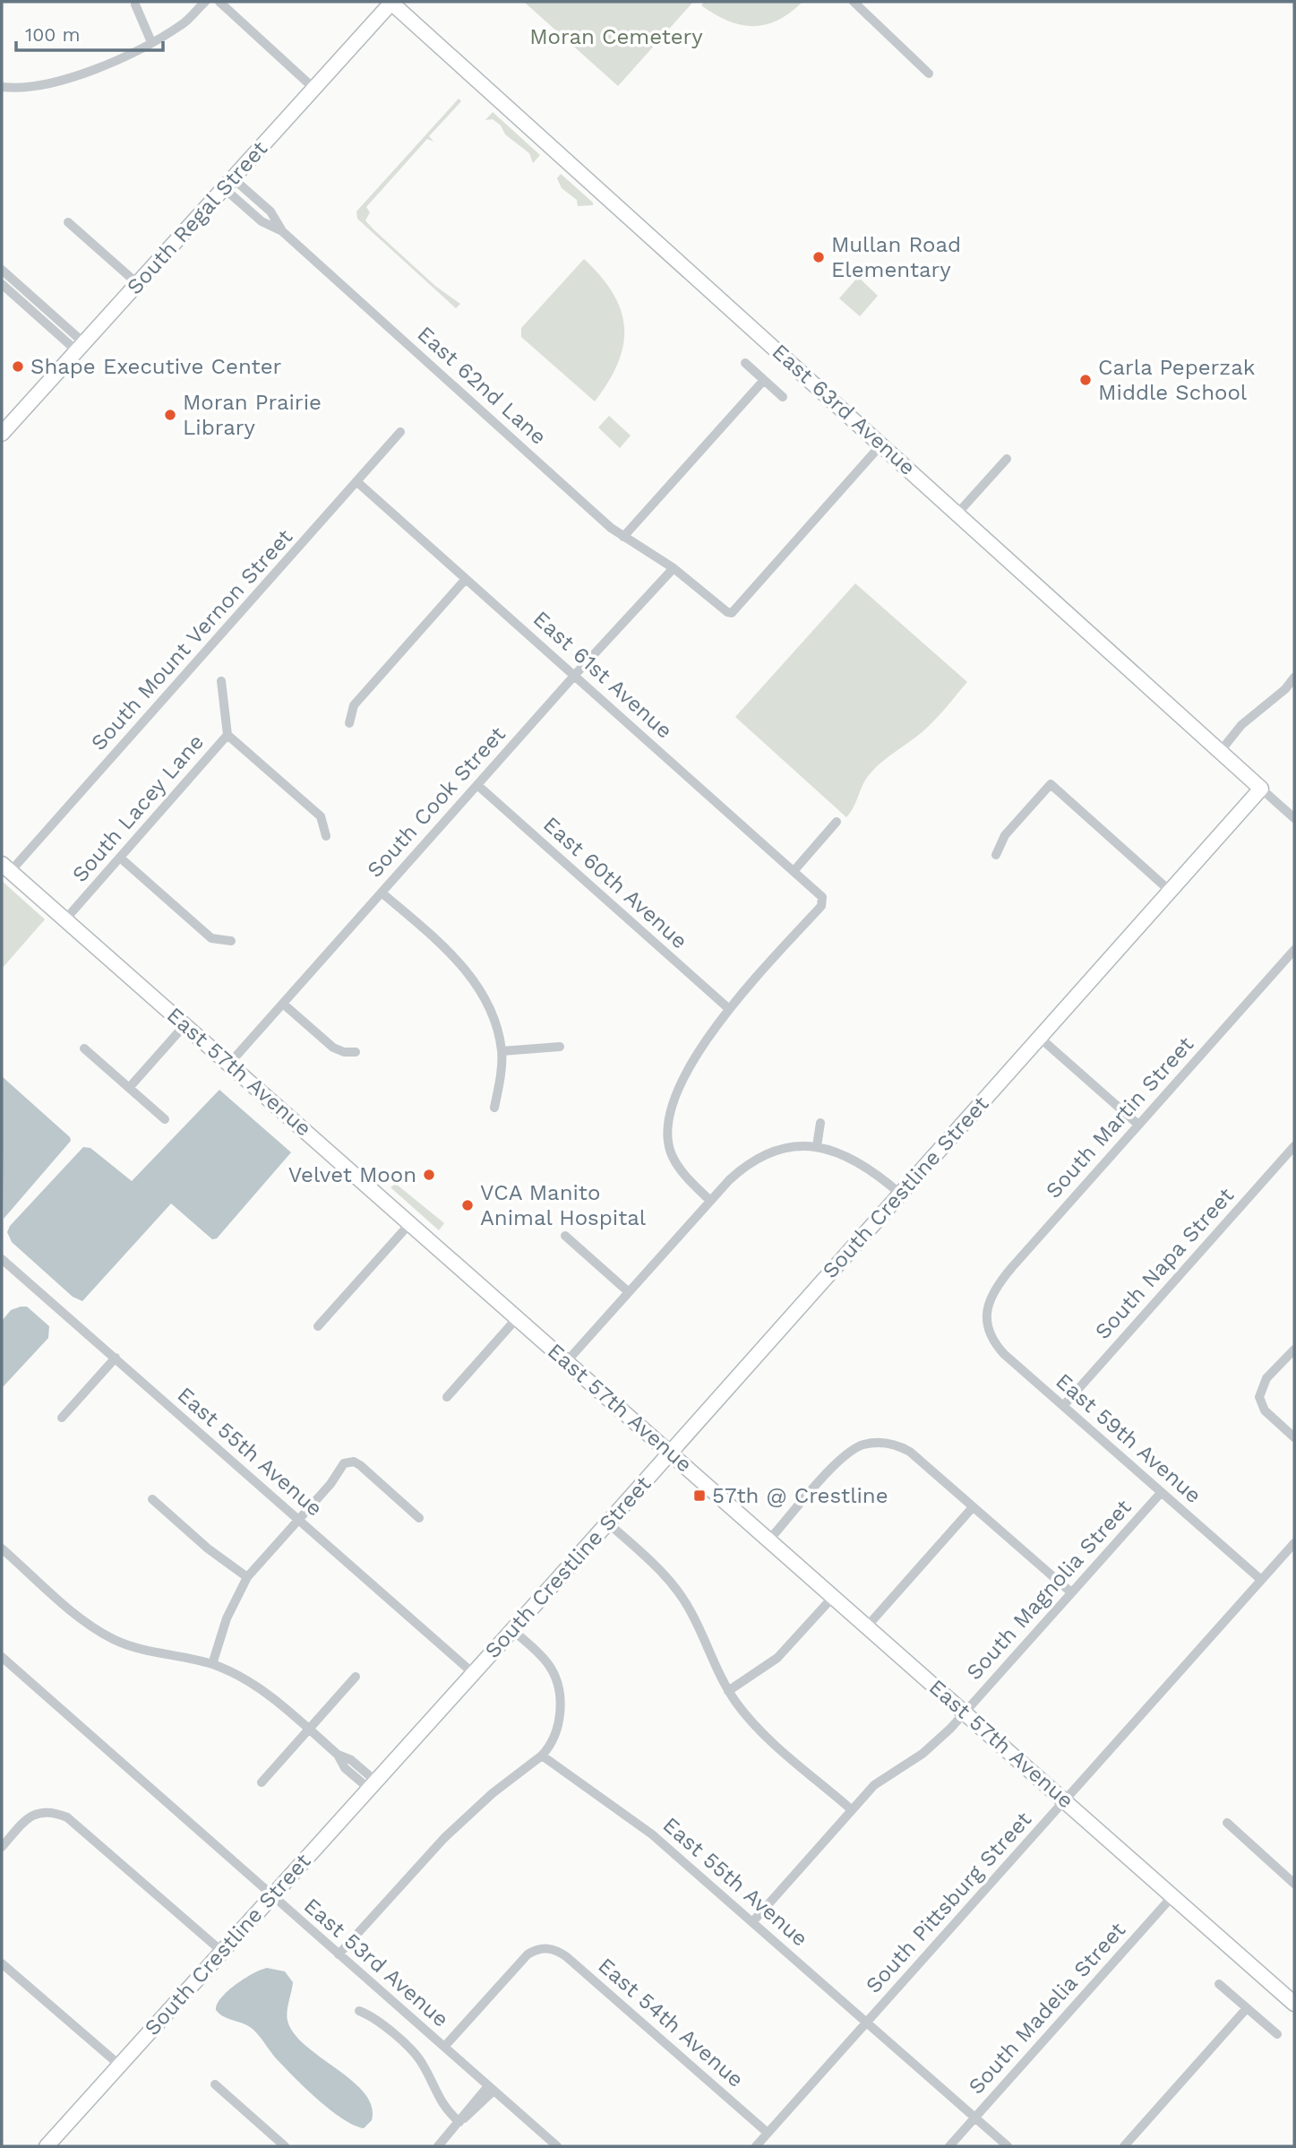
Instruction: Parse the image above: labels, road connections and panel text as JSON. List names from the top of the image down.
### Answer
{
  "streets": {
    "street": [
      "South Regal Street",
      "East 62nd Lane",
      "East 63rd Avenue",
      "South Mount Vernon Street",
      "East 61st Avenue",
      "South Cook Street",
      "South Lacey Lane",
      "East 60th Avenue",
      "East 57th Avenue",
      "South Martin Street",
      "South Crestline Street",
      "South Napa Street",
      "East 59th Avenue",
      "East 55th Avenue",
      "South Magnolia Street",
      "South Pittsburg Street",
      "East 53rd Avenue",
      "South Madelia Street",
      "East 54th Avenue"
    ]
  },
  "crossings": [
    ["South Regal Street", "East 62nd Lane"],
    ["South Regal Street", "East 63rd Avenue"],
    ["East 62nd Lane", "East 63rd Avenue"],
    ["East 62nd Lane", "South Cook Street"],
    ["East 63rd Avenue", "South Crestline Street"],
    ["South Mount Vernon Street", "East 61st Avenue"],
    ["South Mount Vernon Street", "East 57th Avenue"],
    ["East 61st Avenue", "South Cook Street"],
    ["East 61st Avenue", "East 60th Avenue"],
    ["South Cook Street", "East 60th Avenue"],
    ["South Cook Street", "East 57th Avenue"],
    ["South Lacey Lane", "East 57th Avenue"],
    ["East 57th Avenue", "South Crestline Street"],
    ["East 57th Avenue", "South Magnolia Street"],
    ["East 57th Avenue", "South Pittsburg Street"],
    ["East 57th Avenue", "South Madelia Street"],
    ["South Martin Street", "East 59th Avenue"],
    ["South Crestline Street", "East 55th Avenue"],
    ["South Crestline Street", "East 53rd Avenue"],
    ["South Napa Street", "East 59th Avenue"],
    ["East 59th Avenue", "South Magnolia Street"],
    ["East 59th Avenue", "South Pittsburg Street"],
    ["East 55th Avenue", "South Magnolia Street"],
    ["East 55th Avenue", "South Pittsburg Street"],
    ["East 55th Avenue", "South Madelia Street"],
    ["South Pittsburg Street", "East 54th Avenue"],
    ["East 53rd Avenue", "East 54th Avenue"]
  ],
  "parks": ["Moran Cemetery"],
  "places": {
    "other": [
      "Mullan Road Elementary",
      "Shape Executive Center",
      "Carla Peperzak Middle School",
      "Moran Prairie Library",
      "Velvet Moon",
      "VCA Manito Animal Hospital"
    ],
    "transit": ["57th @ Crestline"]
  },
  "scale_bar": "100 m"
}
